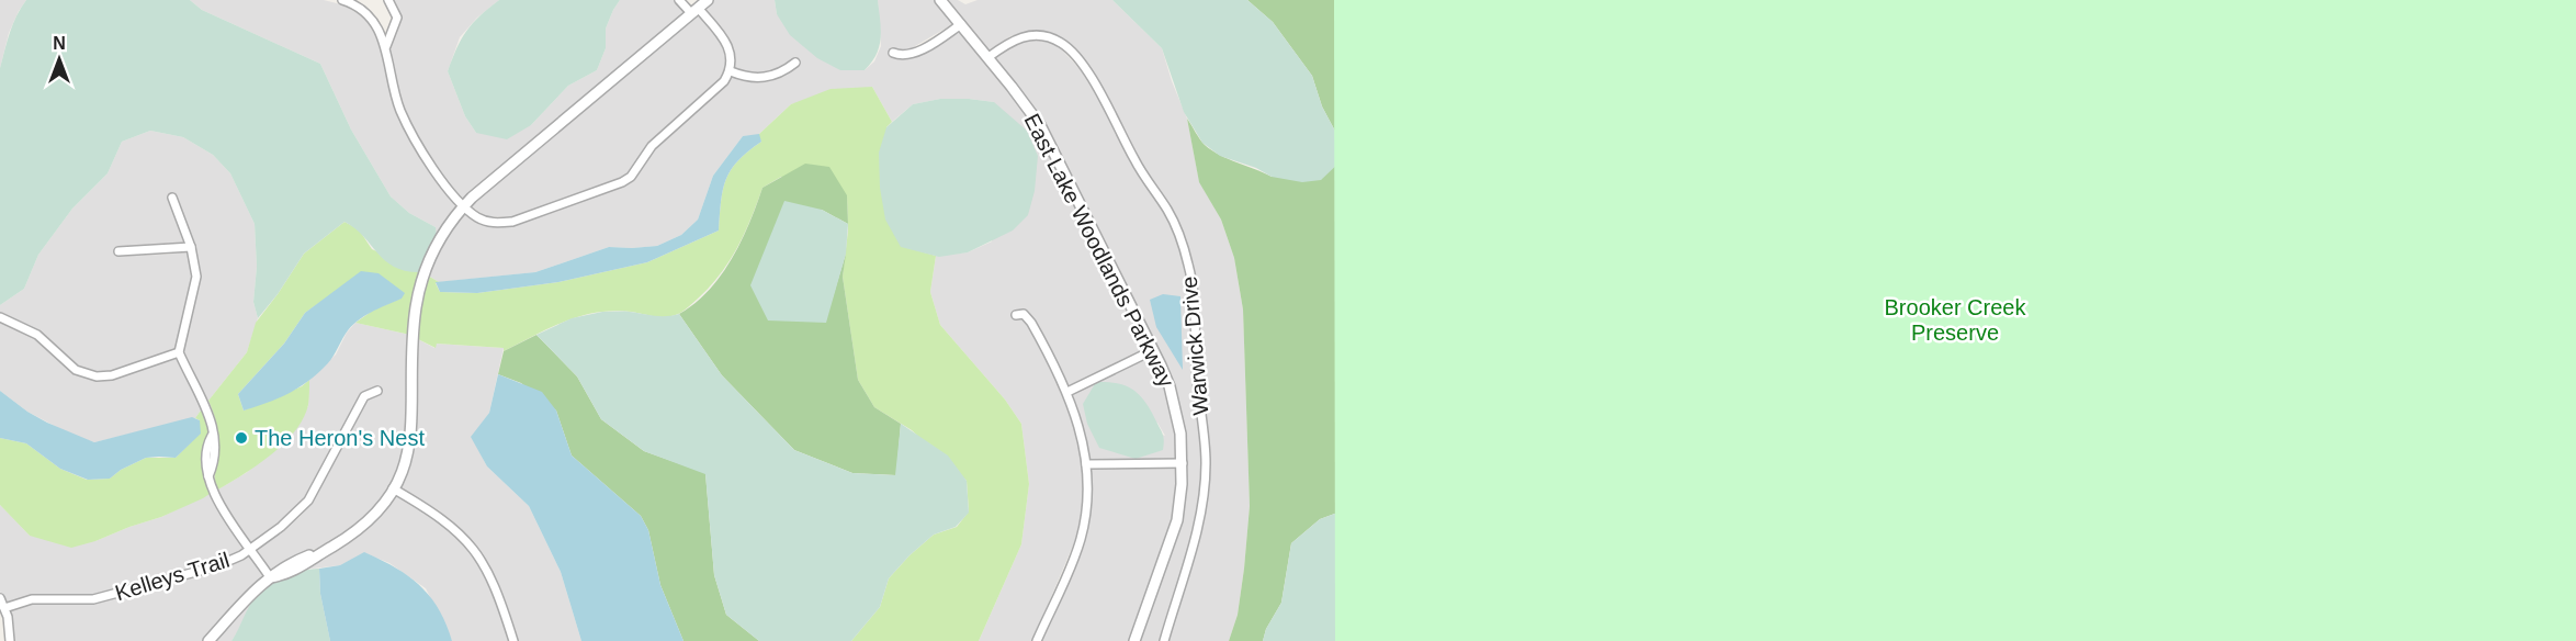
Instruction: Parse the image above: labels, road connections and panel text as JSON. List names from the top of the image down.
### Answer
{
  "streets": {
    "street": ["East Lake Woodlands Parkway", "Warwick Drive", "Kelleys Trail"]
  },
  "crossings": [
    ["East Lake Woodlands Parkway", "Warwick Drive"]
  ],
  "parks": ["Brooker Creek Preserve"],
  "places": ["The Heron's Nest"],
  "north": "top"
}
